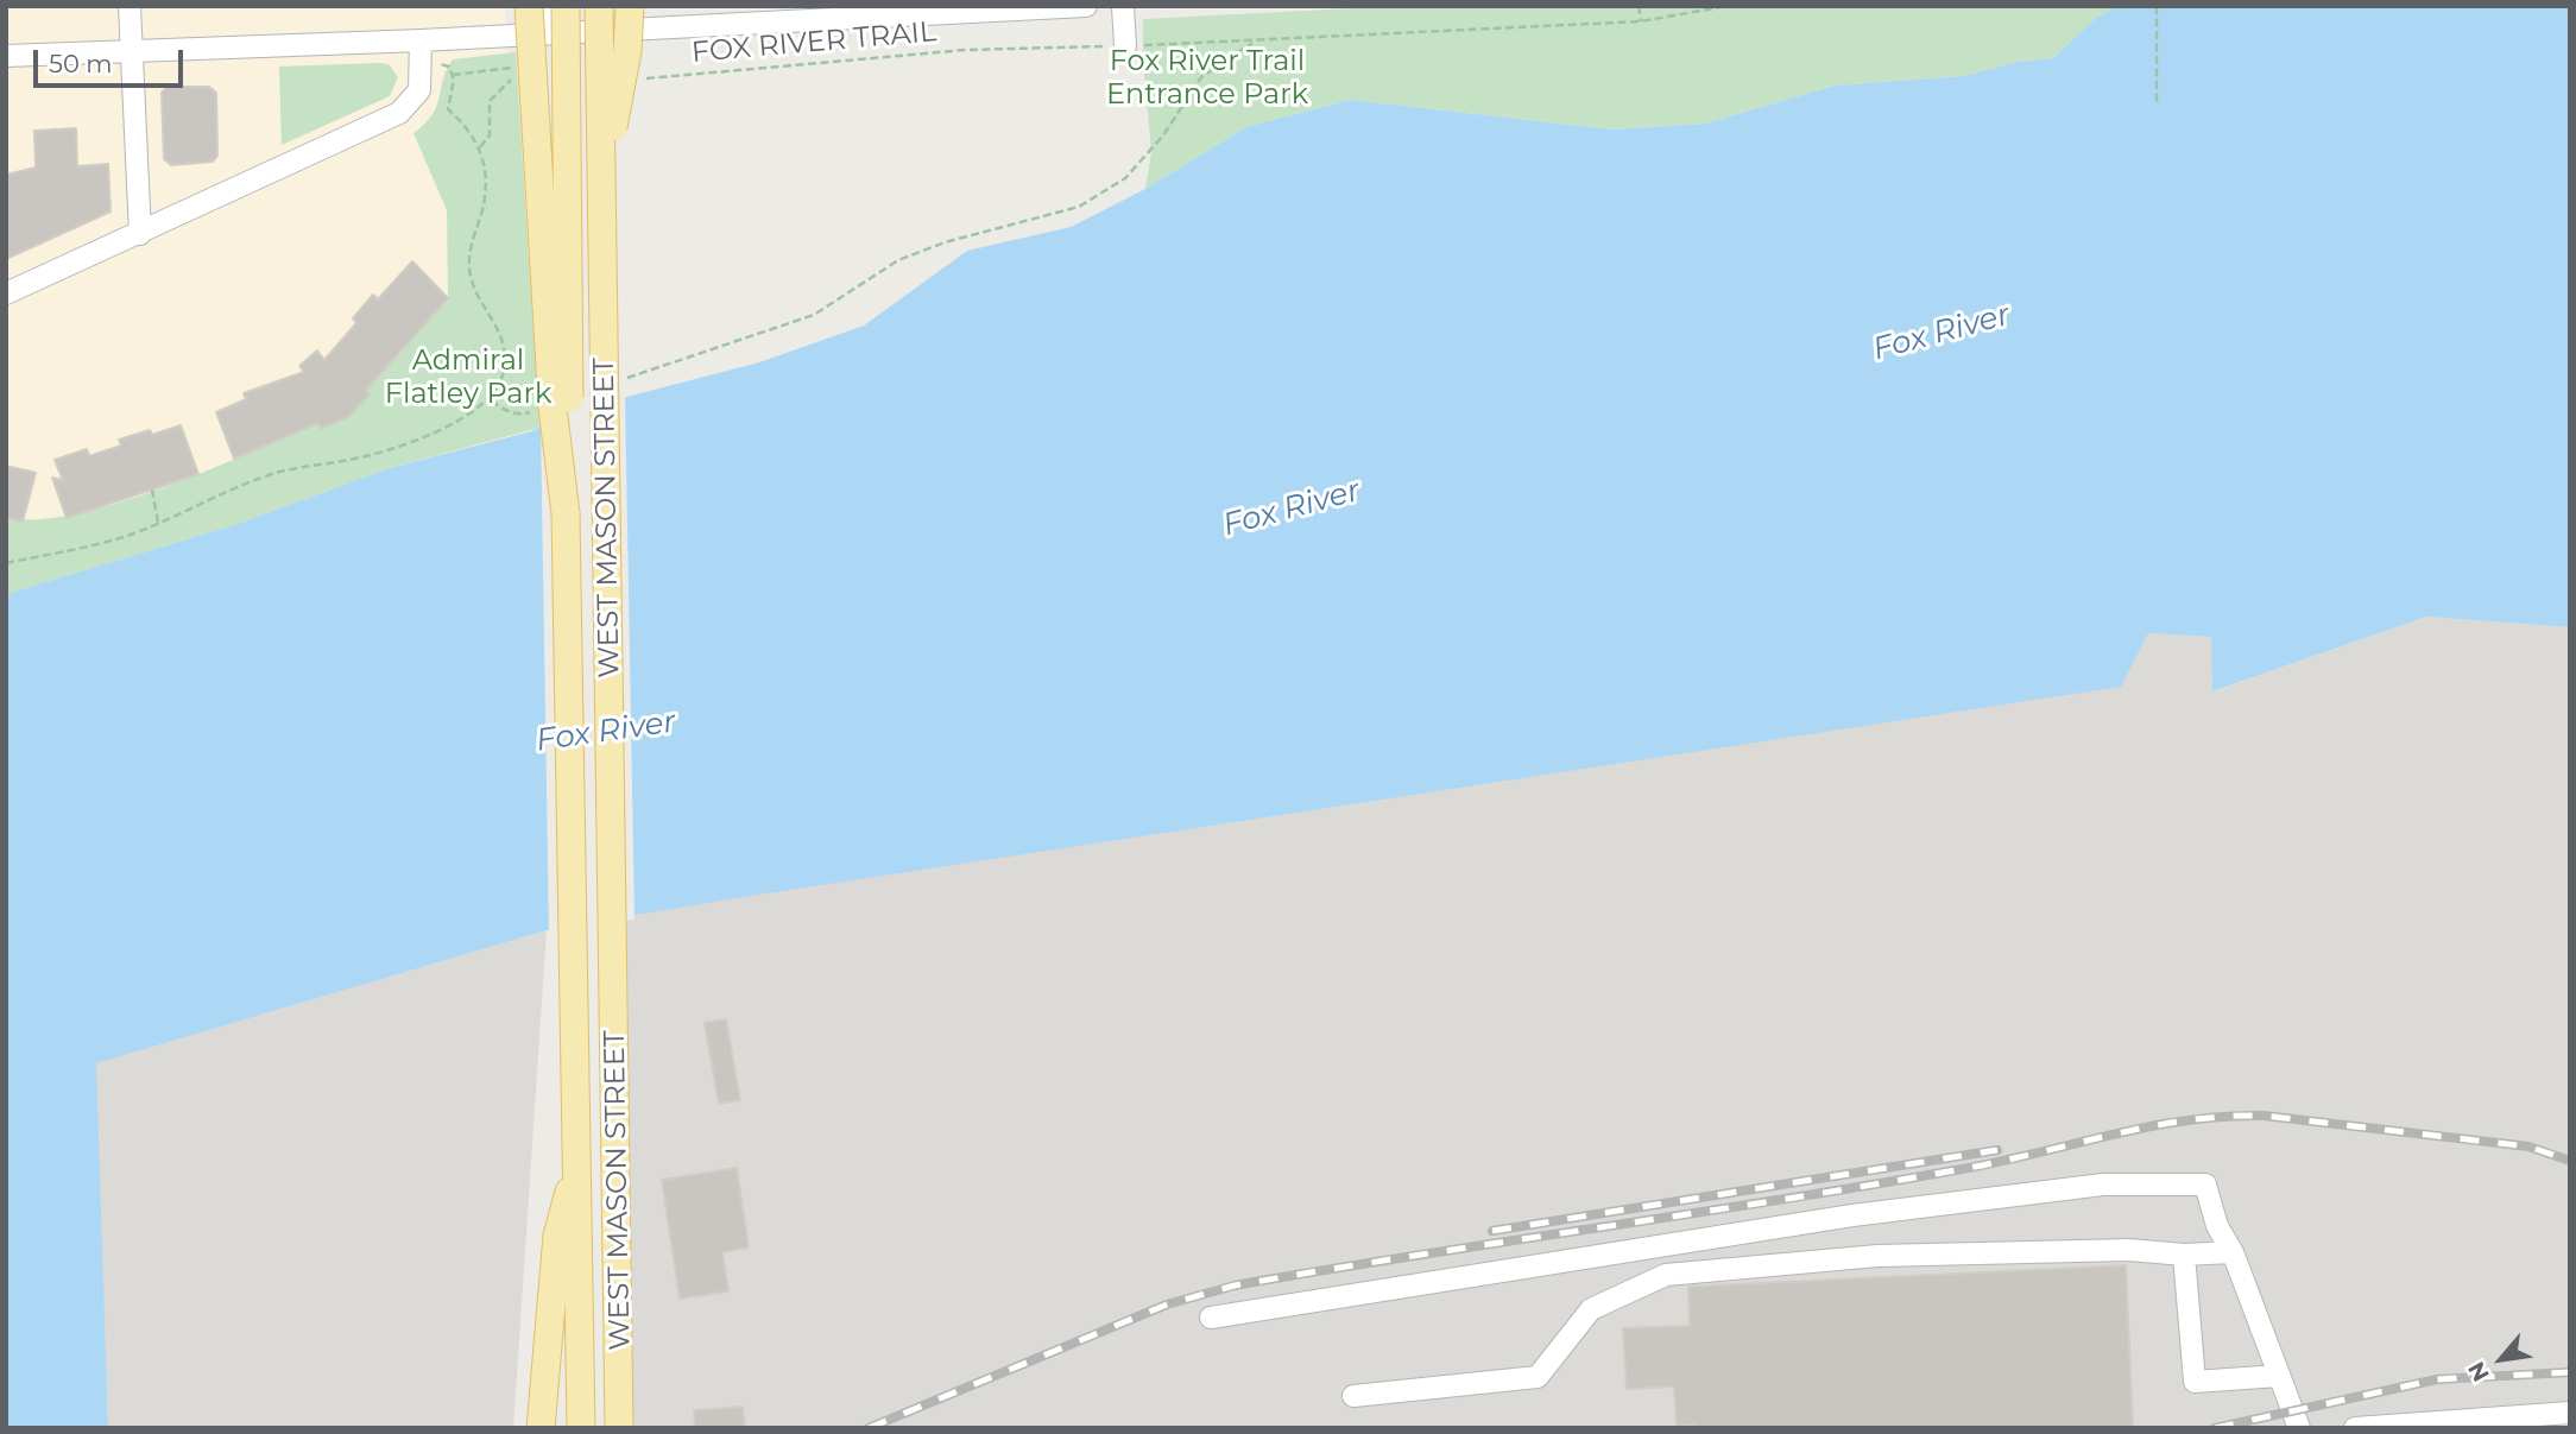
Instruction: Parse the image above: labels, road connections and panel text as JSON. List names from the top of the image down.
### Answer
{
  "streets": {
    "main road": ["WEST MASON STREET"],
    "path": ["FOX RIVER TRAIL"]
  },
  "water": ["Fox River"],
  "parks": ["Fox River Trail Entrance Park", "Admiral Flatley Park"],
  "scale_bar": "50 m",
  "north": "bottom left"
}
